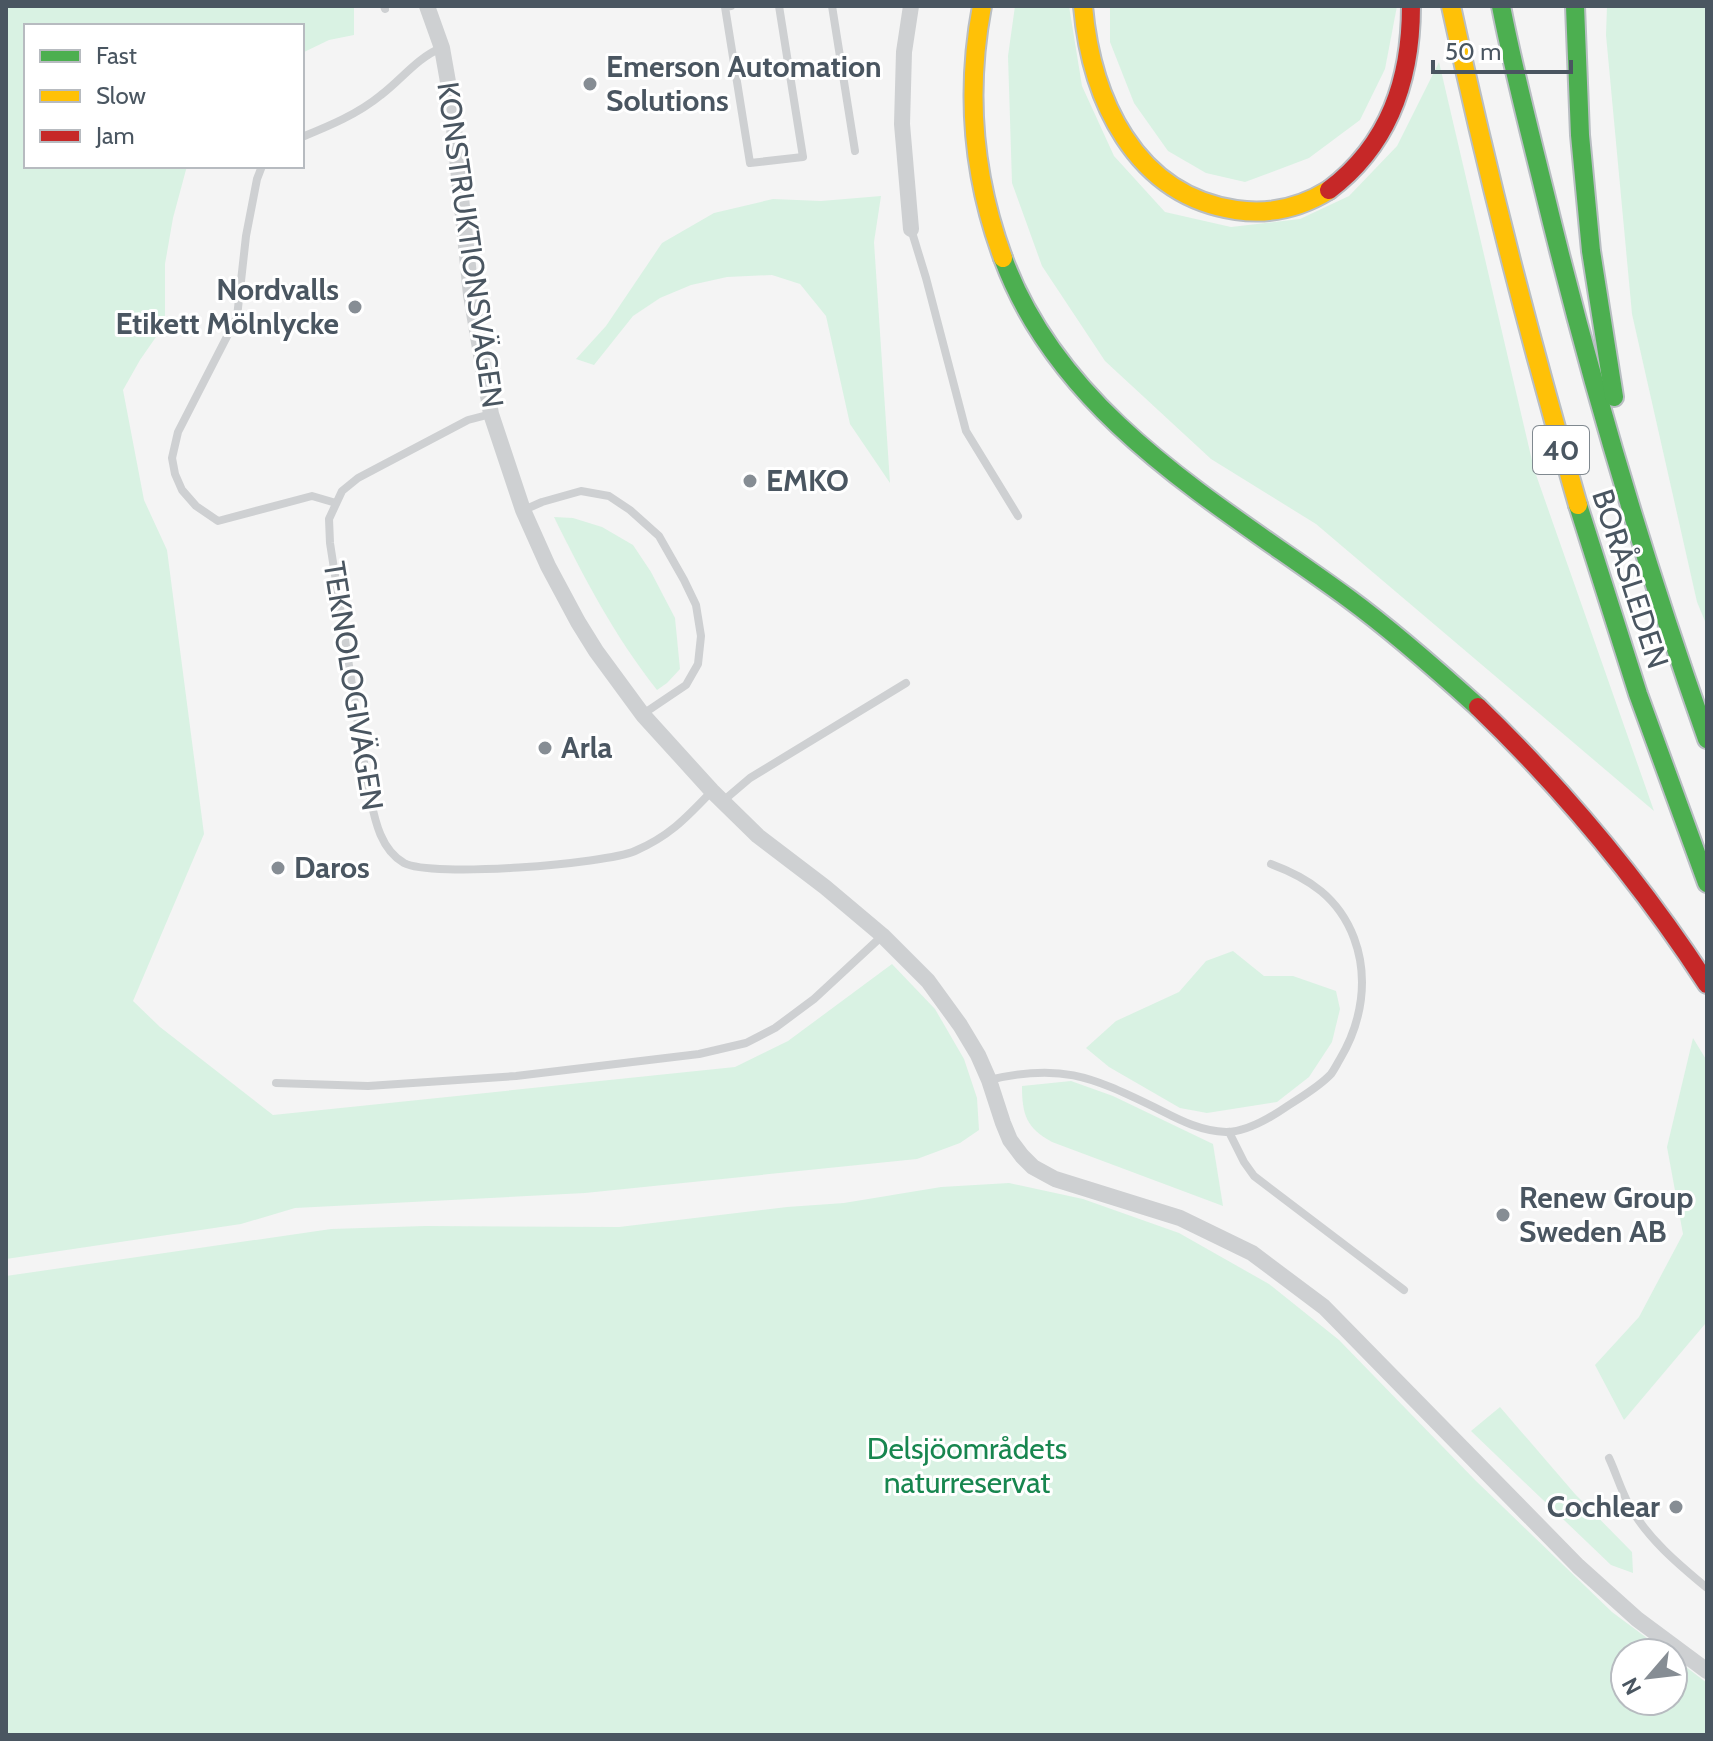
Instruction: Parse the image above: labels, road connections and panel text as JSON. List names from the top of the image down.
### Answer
{
  "streets": {
    "highway": ["40", "BORÅSLEDEN"],
    "street": ["KONSTRUKTIONSVÄGEN"],
    "lane": ["TEKNOLOGIVÄGEN"]
  },
  "crossings": [
    ["KONSTRUKTIONSVÄGEN", "TEKNOLOGIVÄGEN"]
  ],
  "parks": ["Delsjöområdets naturreservat"],
  "places": [
    "Emerson Automation Solutions",
    "Nordvalls Etikett Mölnlycke",
    "EMKO",
    "Arla",
    "Daros",
    "Renew Group Sweden AB",
    "Cochlear"
  ],
  "legend": ["Fast", "Slow", "Jam"],
  "scale_bar": "50 m",
  "north": "bottom left"
}
